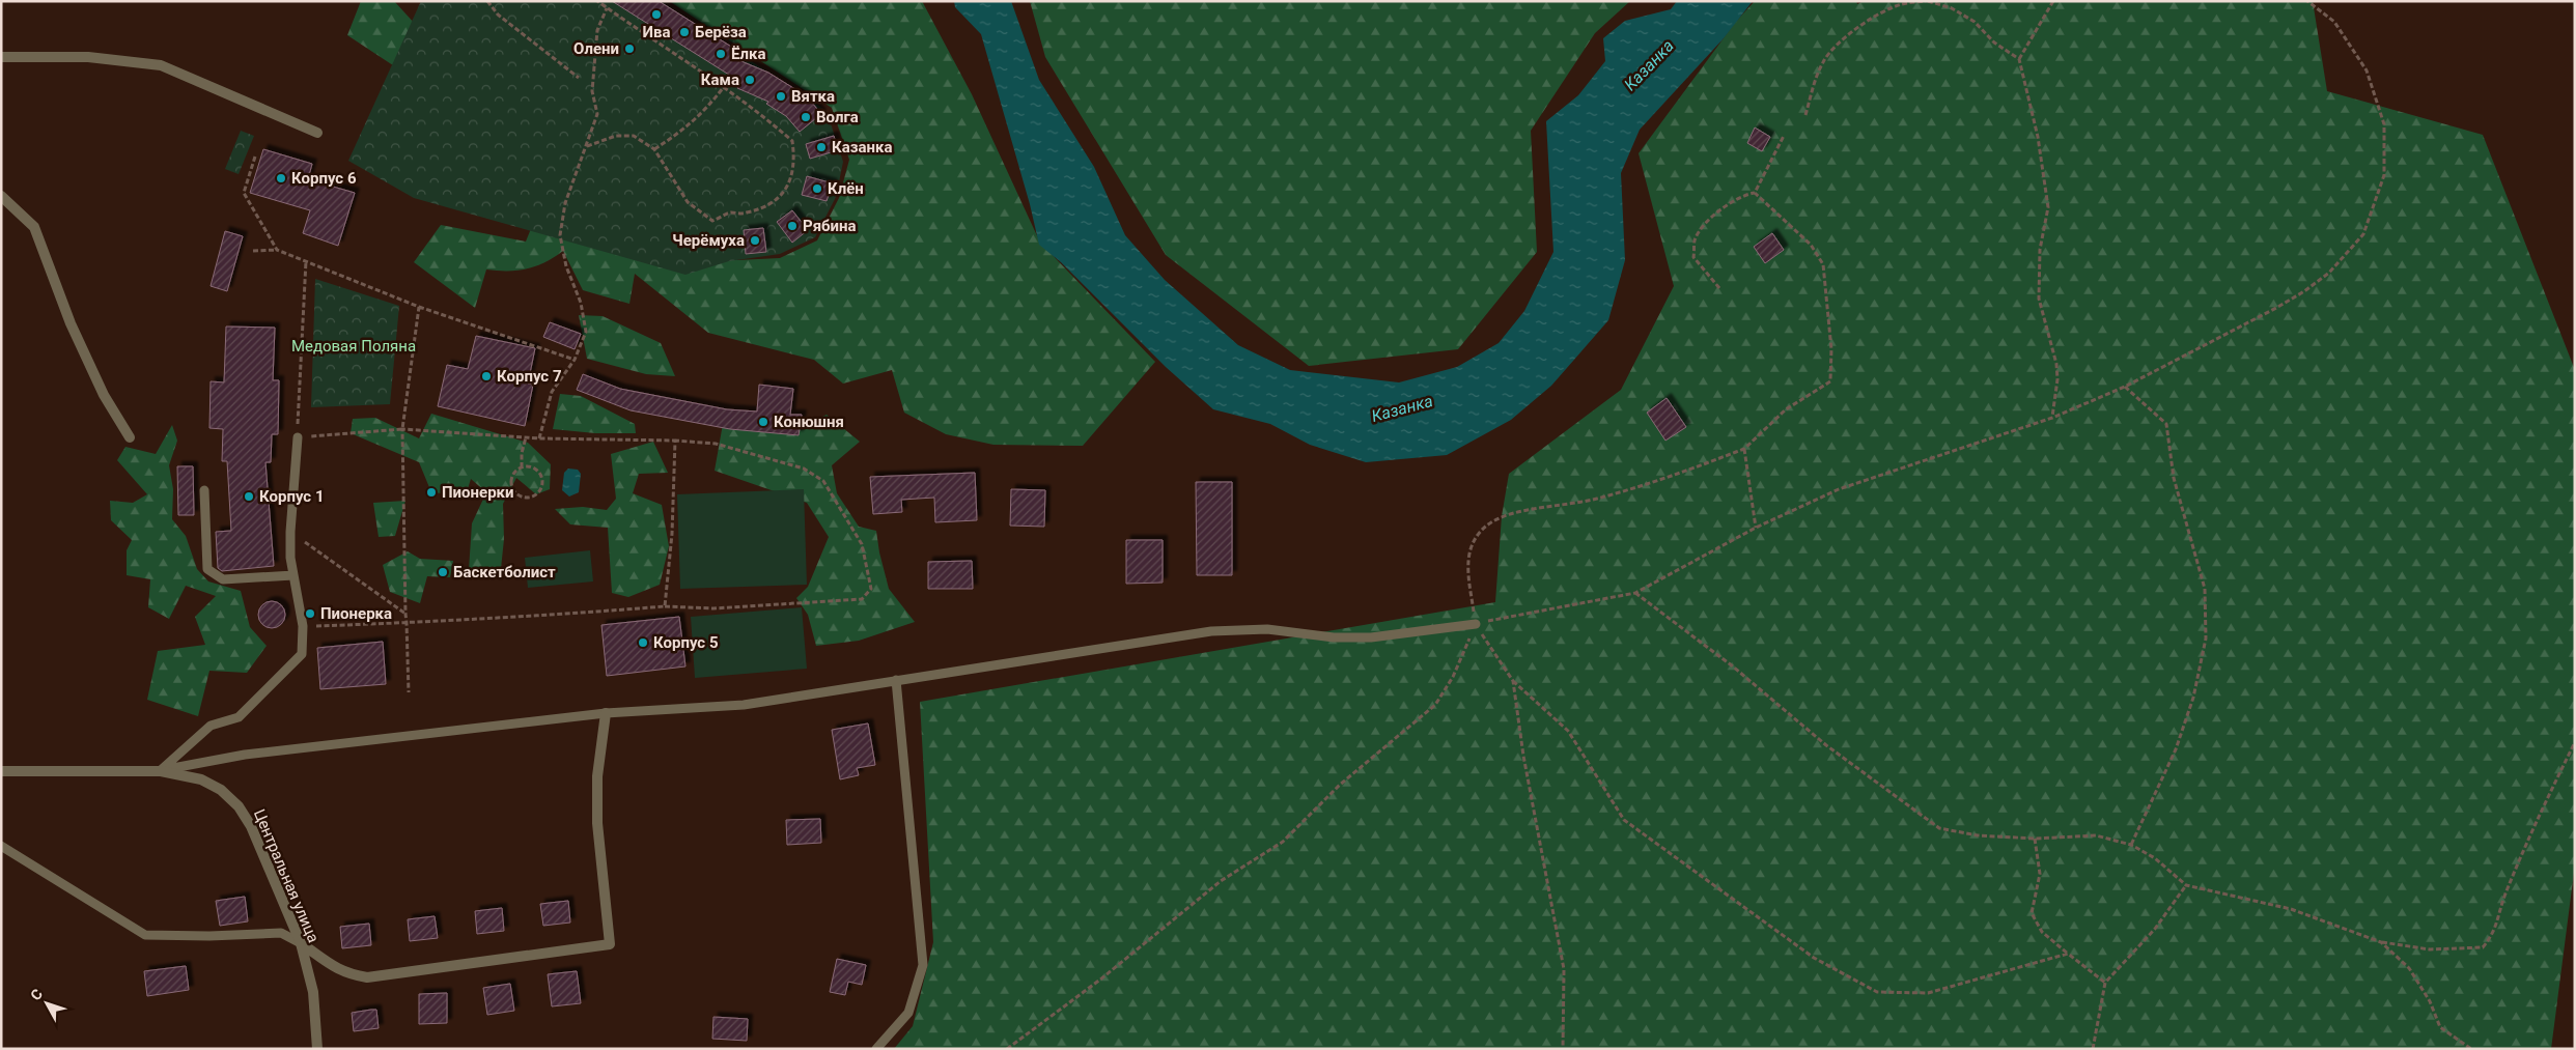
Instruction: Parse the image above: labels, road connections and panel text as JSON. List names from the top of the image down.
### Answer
{
  "streets": {
    "street": ["Центральная улица"]
  },
  "water": ["Казанка"],
  "parks": ["Медовая Поляна"],
  "places": [
    "Ива",
    "Берёза",
    "Олени",
    "Ёлка",
    "Кама",
    "Вятка",
    "Волга",
    "Казанка",
    "Корпус 6",
    "Клён",
    "Рябина",
    "Черёмуха",
    "Корпус 7",
    "Конюшня",
    "Пионерки",
    "Корпус 1",
    "Баскетболист",
    "Пионерка",
    "Корпус 5"
  ],
  "north": "top left"
}
